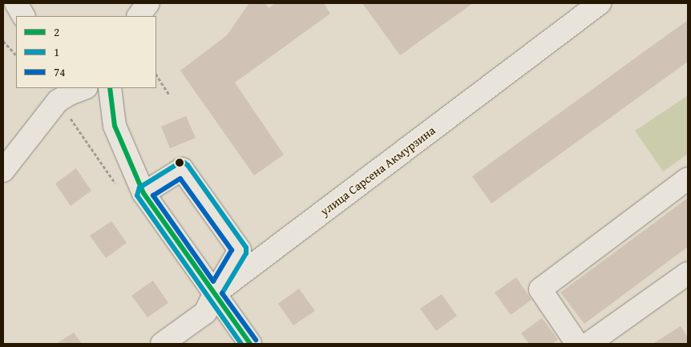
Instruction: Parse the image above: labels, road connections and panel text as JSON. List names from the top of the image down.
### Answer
{
  "streets": {
    "street": ["улица Сарсена Акмурзина"]
  },
  "lines": ["transit line 2", "transit line 1", "transit line 74"],
  "legend": ["2", "1", "74"]
}
